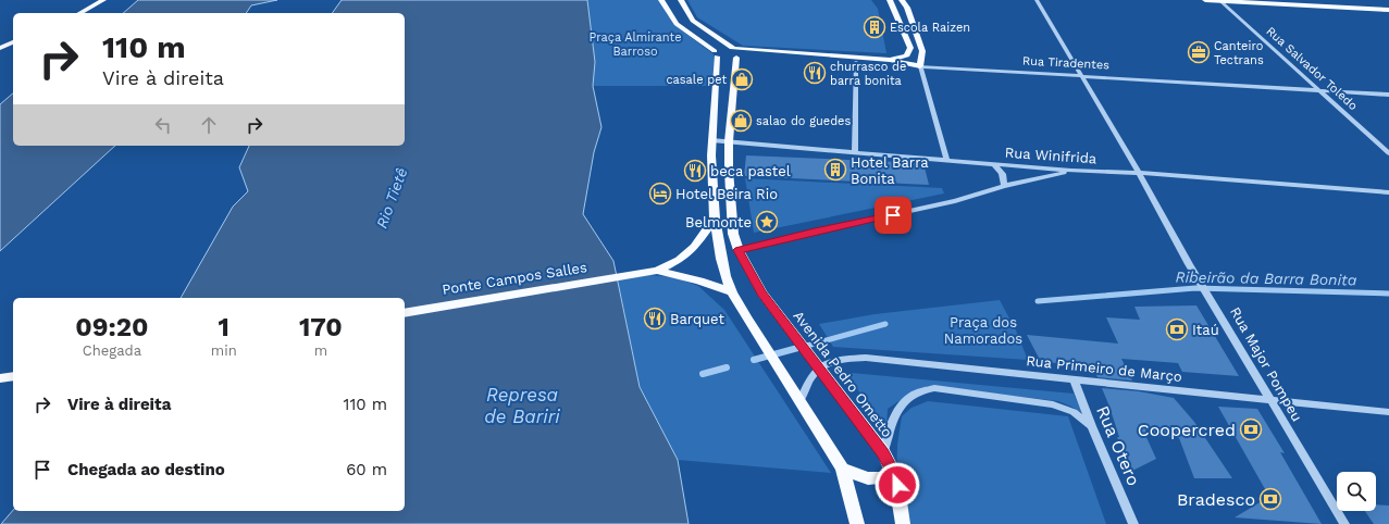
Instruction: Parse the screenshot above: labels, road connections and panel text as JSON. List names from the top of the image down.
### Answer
{
  "streets": {
    "main road": ["Rua Tiradentes", "Ponte Campos Salles", "Avenida Pedro Ometto"],
    "street": [
      "Rua Salvador Toledo",
      "Rua Winifrida",
      "Rua Major Pompeu",
      "Rua Primeiro de Março",
      "Rua Otero"
    ]
  },
  "crossings": [
    ["Rua Tiradentes", "Rua Salvador Toledo"],
    ["Rua Tiradentes", "Rua Major Pompeu"],
    ["Rua Tiradentes", "Avenida Pedro Ometto"],
    ["Rua Winifrida", "Rua Major Pompeu"],
    ["Rua Winifrida", "Avenida Pedro Ometto"],
    ["Rua Major Pompeu", "Rua Primeiro de Março"],
    ["Rua Primeiro de Março", "Avenida Pedro Ometto"],
    ["Rua Primeiro de Março", "Rua Otero"]
  ],
  "water": ["Rio Tietê", "Ribeirão da Barra Bonita", "Represa de Bariri"],
  "parks": ["Praça Almirante Barroso", "Praça dos Namorados"],
  "places": {
    "building": ["Escola Raizen", "Hotel Barra Bonita"],
    "office": ["Canteiro Tectrans"],
    "restaurant": ["churrasco de barra bonita", "beca pastel", "Barquet"],
    "shop": ["casale pet", "salao do guedes"],
    "hotel": ["Hotel Beira Rio"],
    "place": ["Belmonte"],
    "bank": ["Itaú", "Coopercred", "Bradesco"]
  },
  "page": {
    "turn": ["110 m", "Vire à direita"],
    "eta": [
      "09:20",
      "Chegada",
      "1",
      "min",
      "170",
      "m"
    ],
    "list": [
      {
        "name": "Vire à direita",
        "value": "110 m"
      },
      {
        "name": "Chegada ao destino",
        "value": "60 m"
      }
    ]
  }
}
